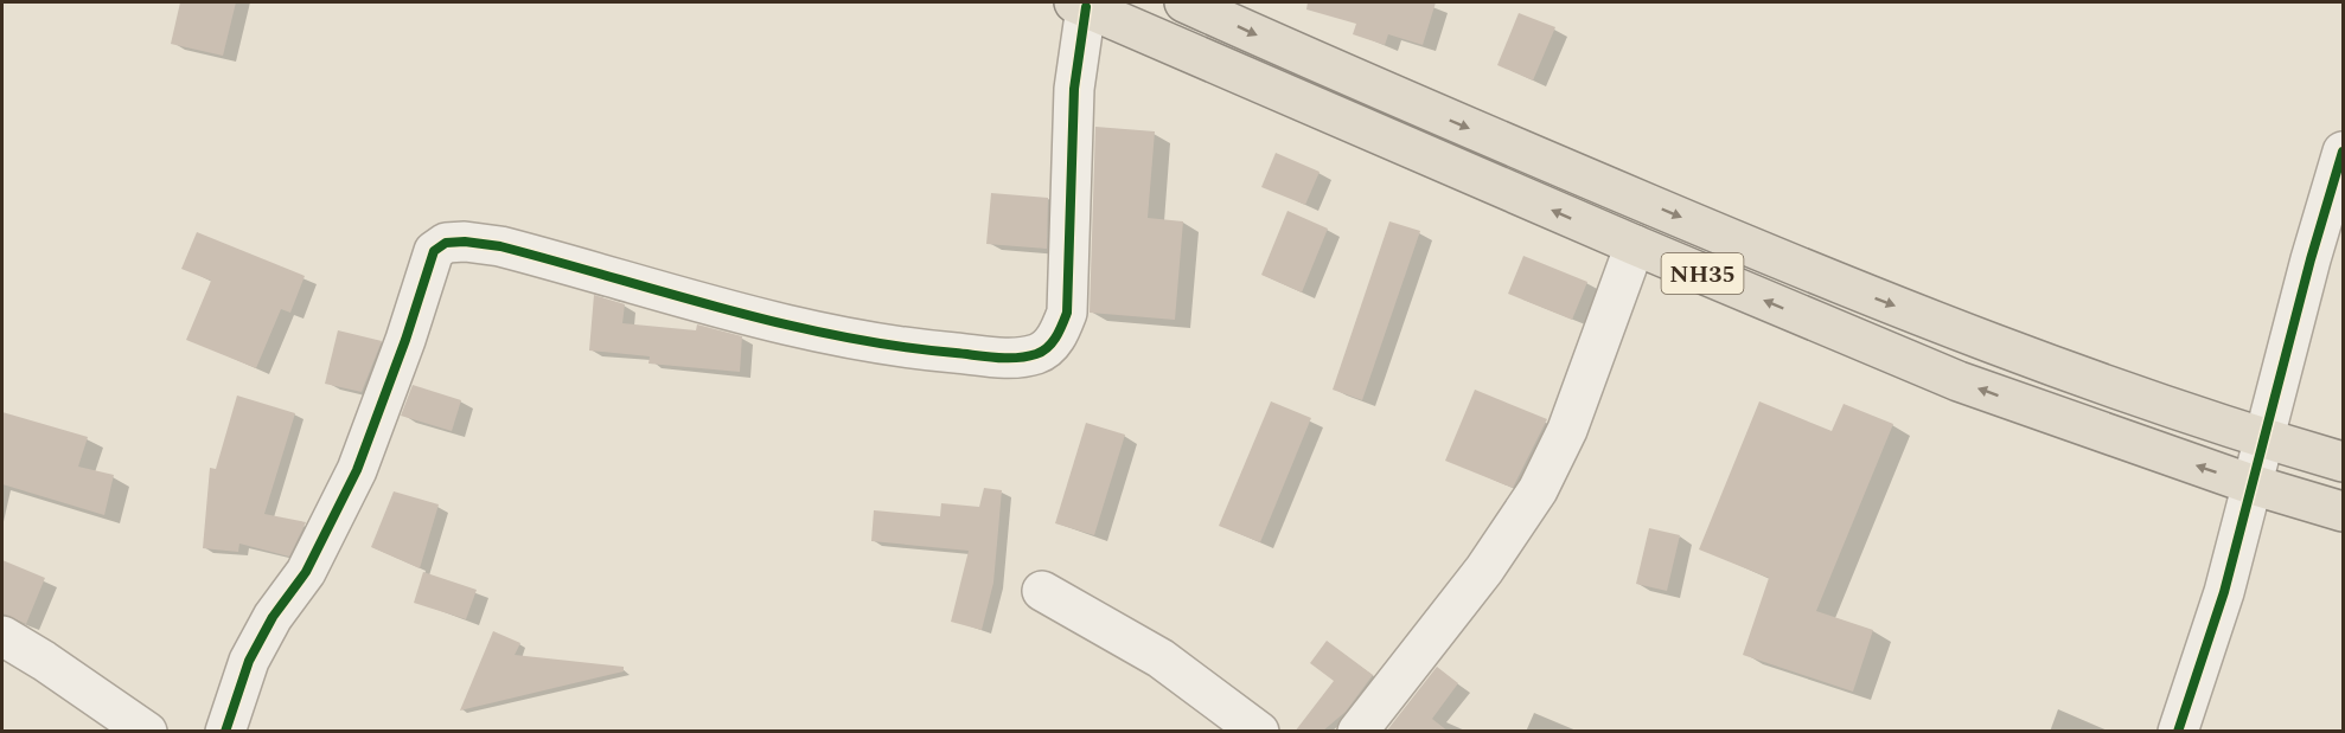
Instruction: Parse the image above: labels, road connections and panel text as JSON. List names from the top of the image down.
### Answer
{
  "streets": {
    "highway": ["NH35"]
  }
}
